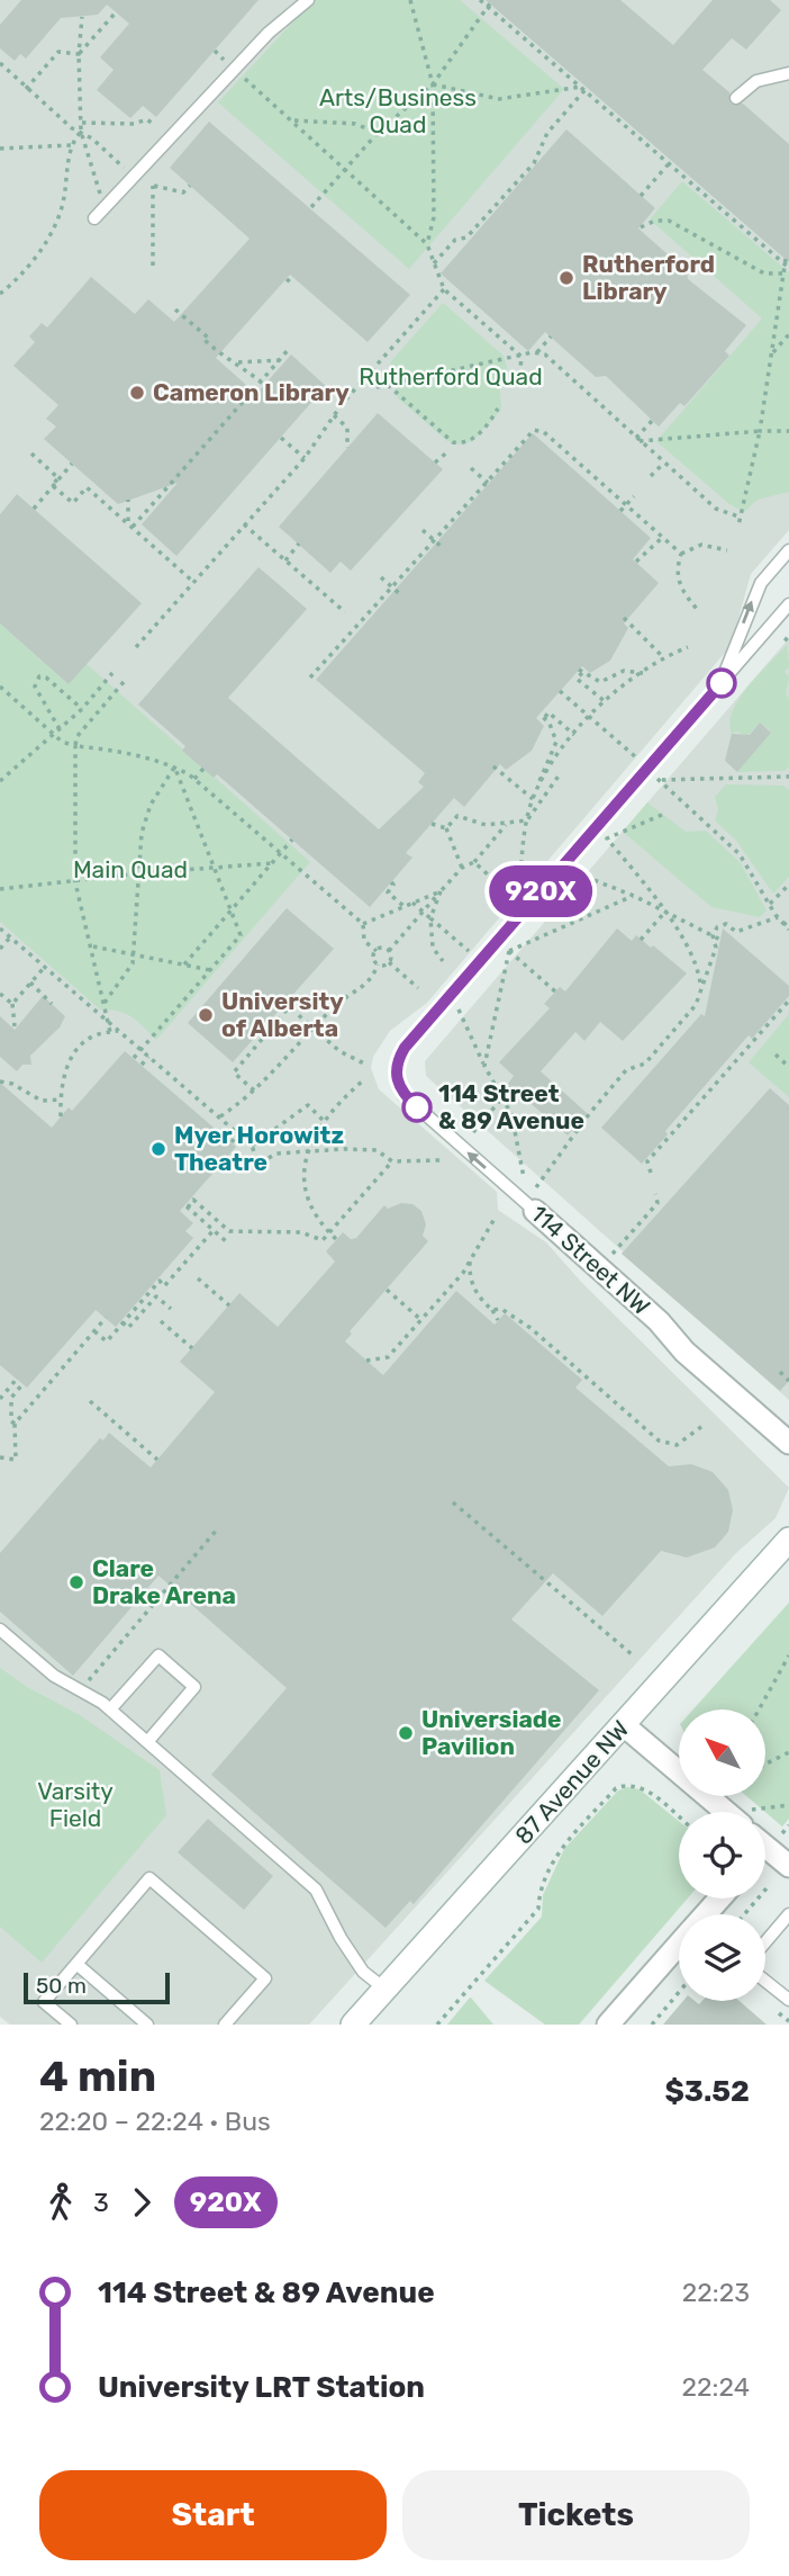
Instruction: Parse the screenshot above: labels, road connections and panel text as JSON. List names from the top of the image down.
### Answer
{
  "streets": {
    "main road": ["87 Avenue NW"],
    "street": ["114 Street NW"]
  },
  "parks": [
    "Arts/Business Quad",
    "Rutherford Quad",
    "Main Quad",
    "Varsity Field"
  ],
  "places": [
    "Rutherford Library",
    "Cameron Library",
    "University of Alberta",
    "114 Street & 89 Avenue",
    "Myer Horowitz Theatre",
    "Clare Drake Arena",
    "Universiade Pavilion"
  ],
  "lines": ["bus line 920X"],
  "scale_bar": "50 m",
  "north": "top left",
  "page": {
    "on_map": "920X",
    "scale": "50 m",
    "heading": ["4 min", "22:20 – 22:24 · Bus", "$3.52"],
    "legs": ["3", "920X"],
    "list": [
      {
        "name": "114 Street & 89 Avenue",
        "value": "22:23"
      },
      {
        "name": "University LRT Station",
        "value": "22:24"
      }
    ],
    "buttons": ["Start", "Tickets"]
  }
}
